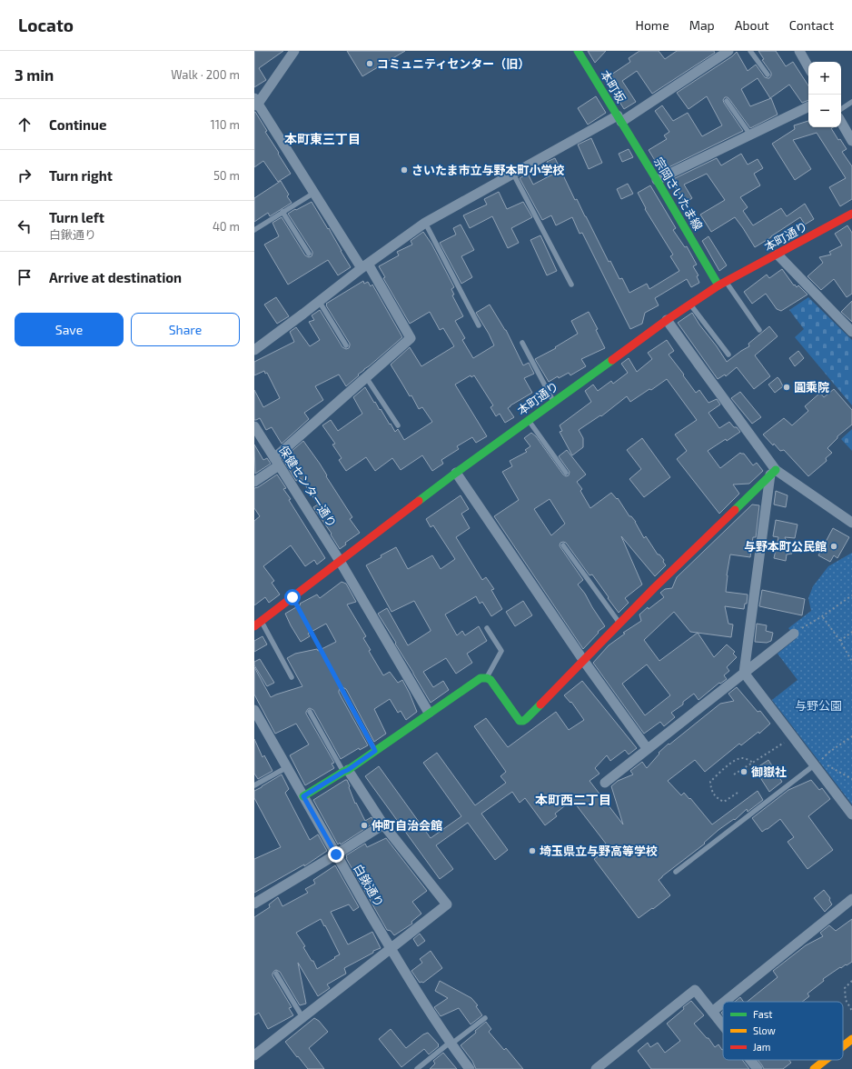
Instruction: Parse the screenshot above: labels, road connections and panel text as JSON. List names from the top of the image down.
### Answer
{
  "streets": {
    "main road": ["本町坂", "宗岡さいたま線", "本町通り"],
    "street": ["保健センター通り", "白鍬通り"]
  },
  "crossings": [
    ["本町坂", "宗岡さいたま線"],
    ["宗岡さいたま線", "本町通り"],
    ["本町通り", "保健センター通り"]
  ],
  "districts": ["本町東三丁目", "本町西二丁目"],
  "parks": ["与野公園"],
  "places": [
    "コミュニティセンター（旧）",
    "さいたま市立与野本町小学校",
    "圓乘院",
    "与野本町公民館",
    "御嶽社",
    "仲町自治会館",
    "埼玉県立与野高等学校"
  ],
  "legend": ["Fast", "Slow", "Jam"],
  "page": {
    "header": "Locato",
    "nav": [
      "Home",
      "Map",
      "About",
      "Contact"
    ],
    "heading": ["3 min", "Walk · 200 m"],
    "map_buttons": ["+", "−"],
    "list": [
      ["Continue", "110 m"],
      ["Turn right", "50 m"],
      ["Turn left", "白鍬通り", "40 m"],
      "Arrive at destination"
    ],
    "buttons": ["Save", "Share"]
  }
}
